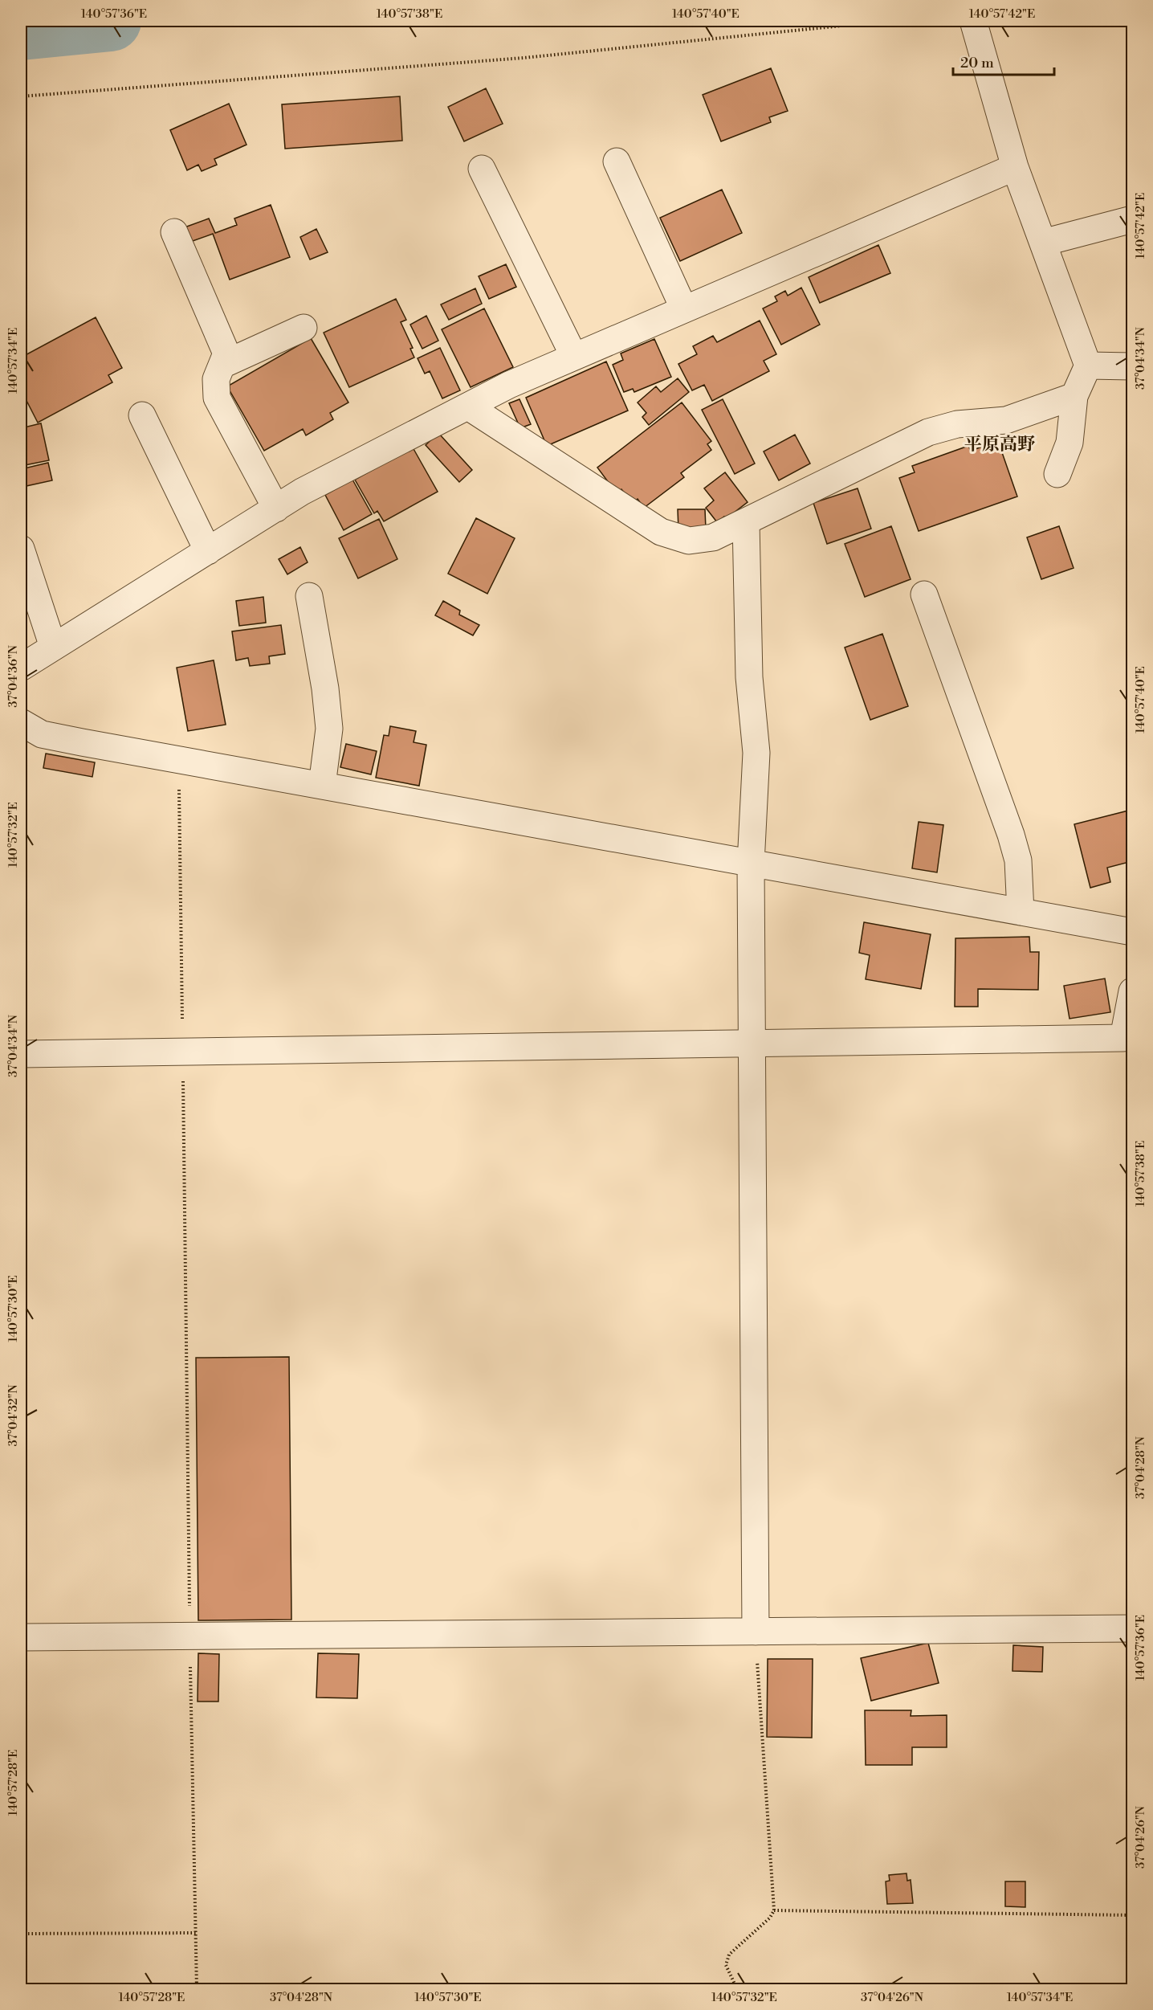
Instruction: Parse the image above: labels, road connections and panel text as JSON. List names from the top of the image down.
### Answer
{
  "districts": ["平原高野"],
  "scale_bar": "20 m",
  "coordinates": [
    "140°57'36\"E",
    "140°57'38\"E",
    "140°57'40\"E",
    "140°57'42\"E",
    "37°04'34\"N",
    "140°57'34\"E",
    "37°04'36\"N",
    "140°57'32\"E",
    "140°57'30\"E",
    "37°04'32\"N",
    "37°04'28\"N",
    "140°57'28\"E",
    "37°04'26\"N"
  ]
}
